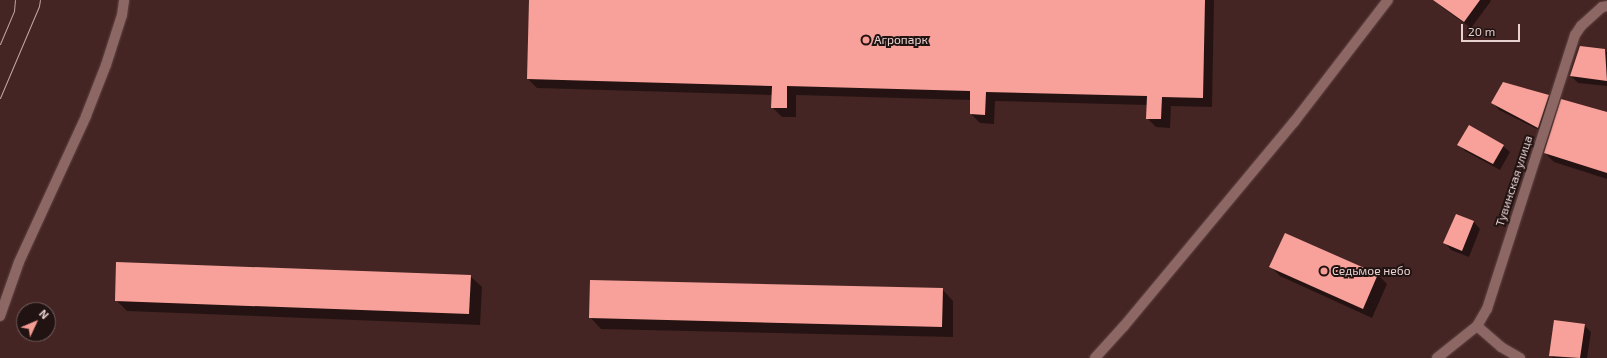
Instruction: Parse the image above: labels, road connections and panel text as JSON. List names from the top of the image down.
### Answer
{
  "streets": {
    "street": ["Тувинская улица"]
  },
  "places": ["Агропарк", "Седьмое небо"],
  "scale_bar": "20 m",
  "north": "top right"
}
